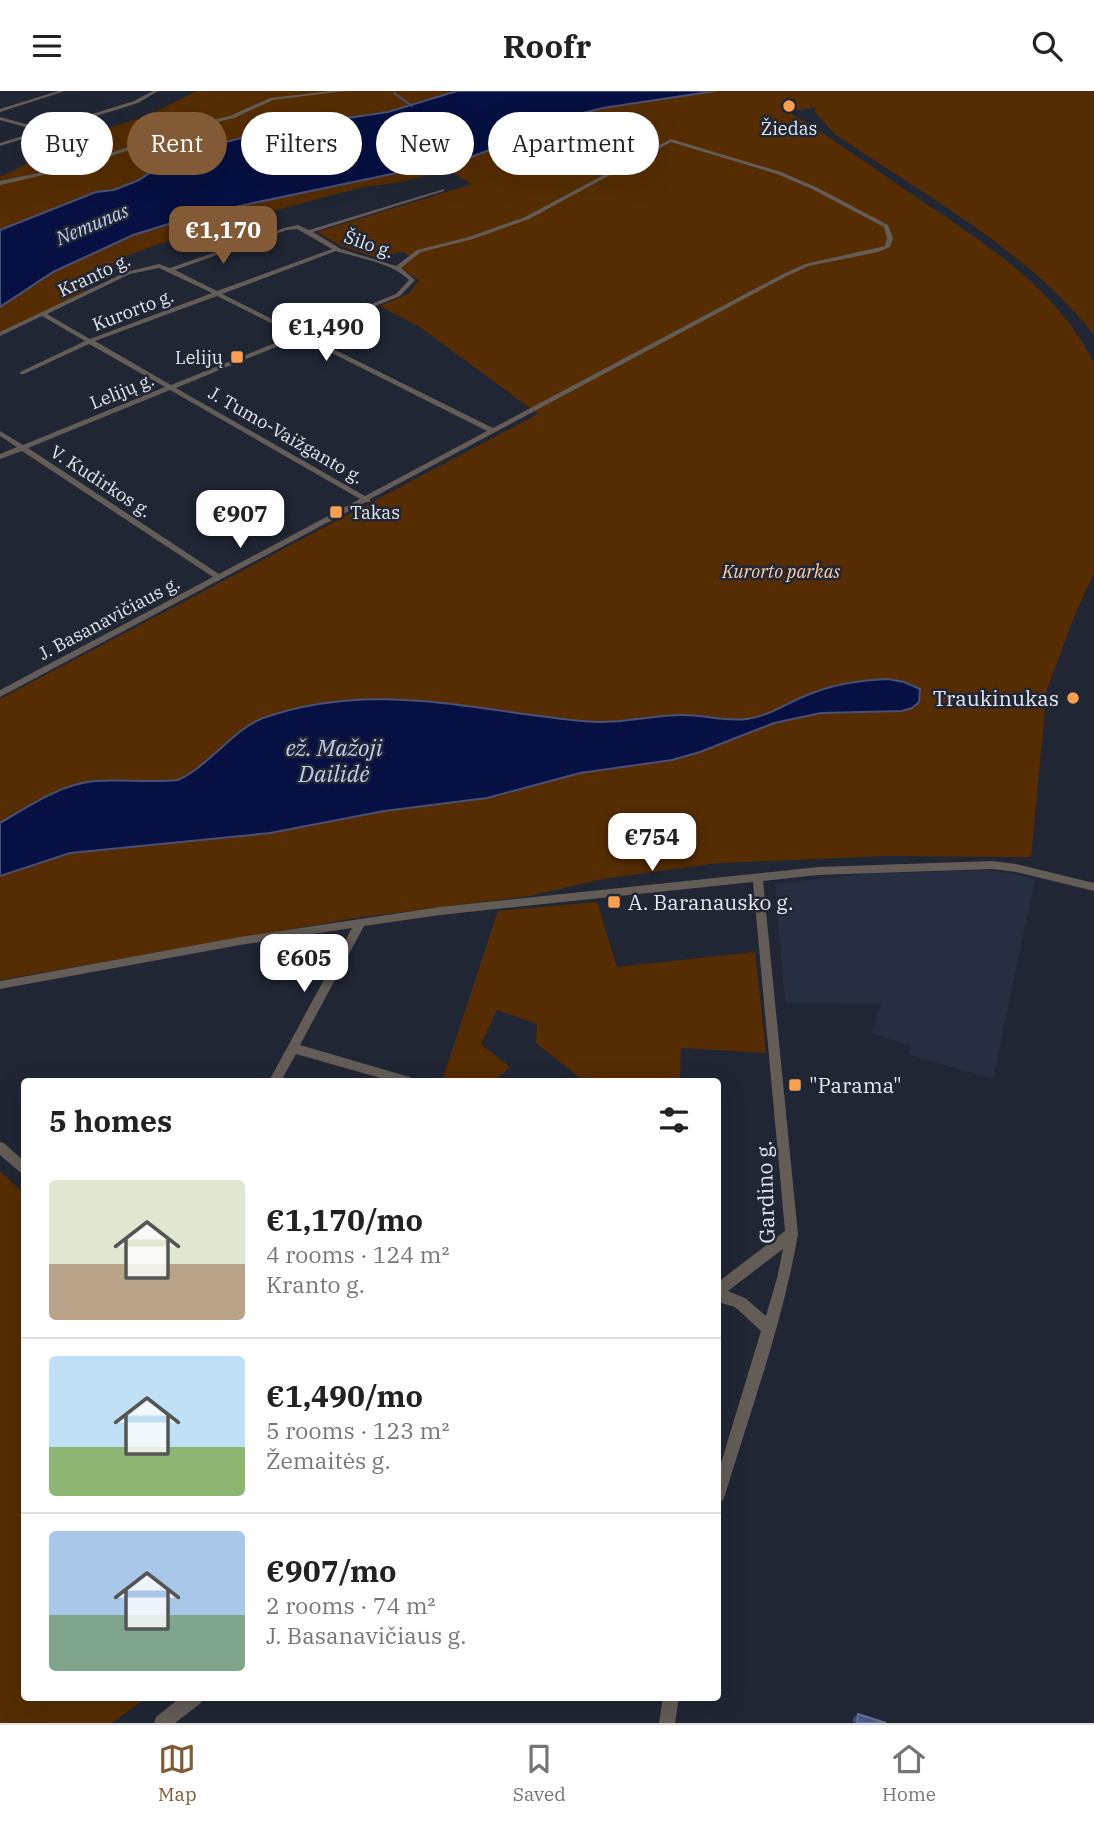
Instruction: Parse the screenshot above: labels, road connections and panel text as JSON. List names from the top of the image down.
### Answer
{
  "streets": {
    "street": [
      "Šilo g.",
      "Kranto g.",
      "Kurorto g.",
      "Lelijų g.",
      "J. Tumo-Vaižganto g.",
      "V. Kudirkos g.",
      "J. Basanavičiaus g.",
      "Gardino g."
    ]
  },
  "crossings": [
    ["Šilo g.", "Kranto g."],
    ["Šilo g.", "Kurorto g."],
    ["Šilo g.", "Lelijų g."],
    ["Šilo g.", "J. Basanavičiaus g."],
    ["Kranto g.", "J. Tumo-Vaižganto g."],
    ["Kurorto g.", "J. Tumo-Vaižganto g."],
    ["Lelijų g.", "J. Tumo-Vaižganto g."],
    ["Lelijų g.", "V. Kudirkos g."],
    ["J. Tumo-Vaižganto g.", "J. Basanavičiaus g."],
    ["V. Kudirkos g.", "J. Basanavičiaus g."]
  ],
  "water": ["Nemunas", "ež. Mažoji Dailidė"],
  "parks": ["Kurorto parkas"],
  "places": {
    "other": ["Žiedas", "Traukinukas"],
    "transit": [
      "Lelijų",
      "Takas",
      "A. Baranausko g.",
      "\"Parama\""
    ]
  },
  "page": {
    "header": "Roofr",
    "chip": [
      "Buy",
      "Rent",
      "Filters",
      "New",
      "Apartment"
    ],
    "price": [
      "€1,170",
      "€1,490",
      "€907",
      "€754",
      "€605"
    ],
    "heading": "5 homes",
    "list": [
      {
        "name": "€1,170/mo",
        "note": "4 rooms · 124 m² · Kranto g."
      },
      {
        "name": "€1,490/mo",
        "note": "5 rooms · 123 m² · Žemaitės g."
      },
      {
        "name": "€907/mo",
        "note": "2 rooms · 74 m² · J. Basanavičiaus g."
      }
    ],
    "tabs": ["Map", "Saved", "Home"]
  }
}
